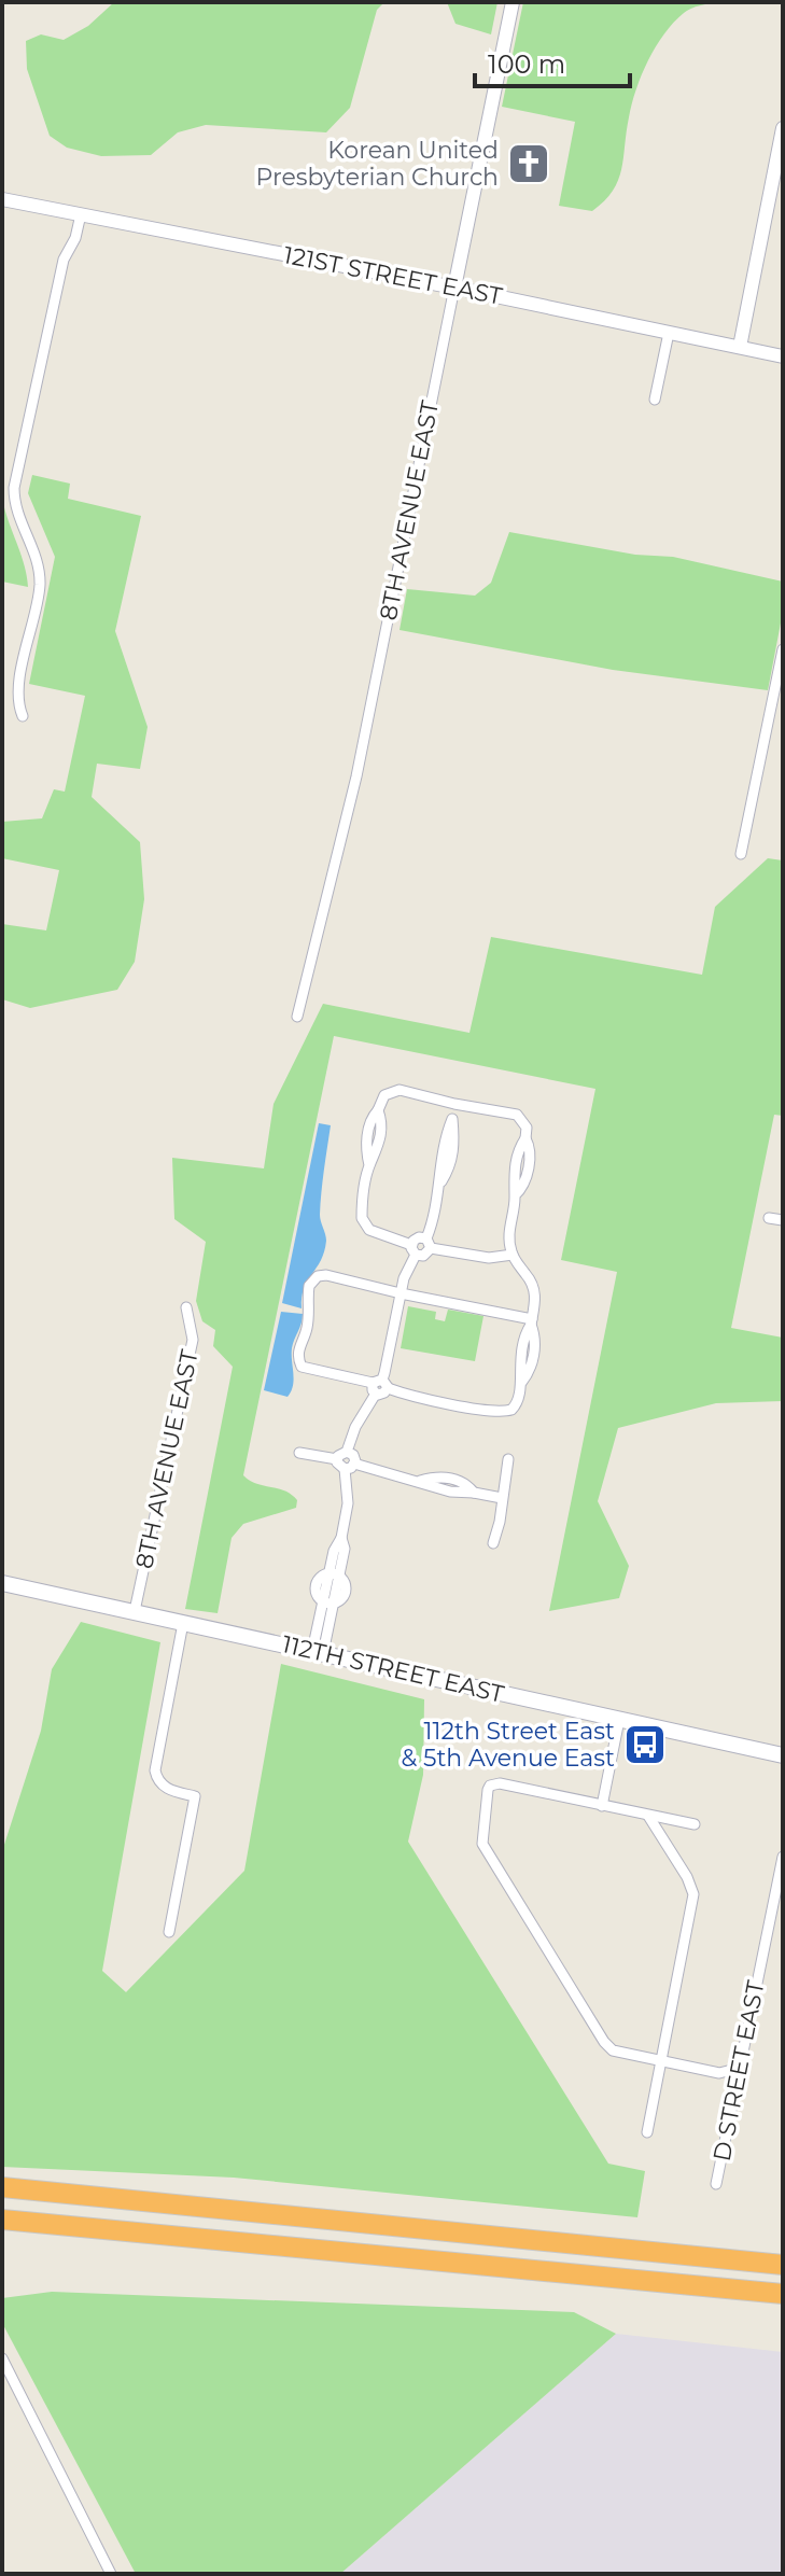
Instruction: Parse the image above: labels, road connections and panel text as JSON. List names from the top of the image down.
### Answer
{
  "streets": {
    "main road": ["112TH STREET EAST"],
    "street": ["121ST STREET EAST", "8TH AVENUE EAST", "D STREET EAST"]
  },
  "crossings": [
    ["121ST STREET EAST", "8TH AVENUE EAST"],
    ["8TH AVENUE EAST", "112TH STREET EAST"]
  ],
  "places": {
    "church": ["Korean United Presbyterian Church"],
    "bus stop": ["112th Street East & 5th Avenue East"]
  },
  "scale_bar": "100 m"
}
